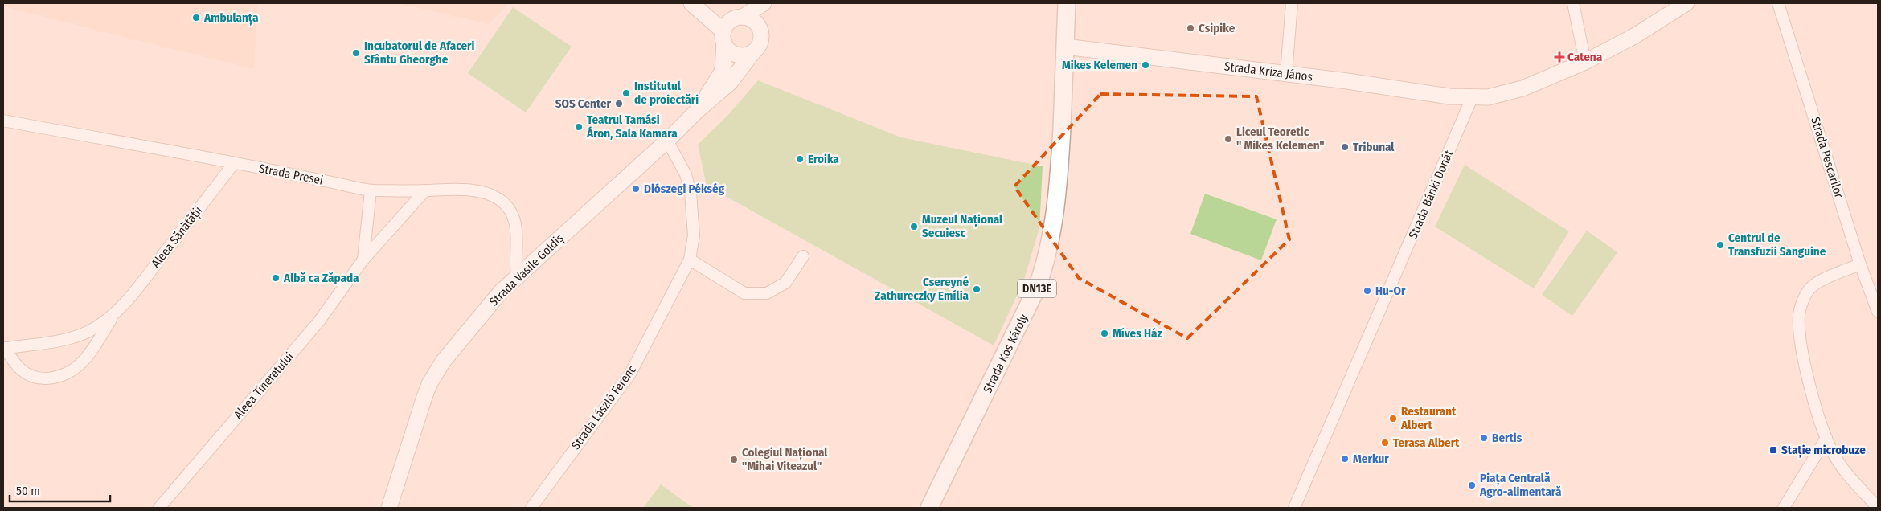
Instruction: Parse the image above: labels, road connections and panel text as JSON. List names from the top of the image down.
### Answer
{
  "streets": {
    "main road": ["DN13E", "Strada Kós Károly"],
    "street": [
      "Strada Kriza János",
      "Strada Pescarilor",
      "Strada Presei",
      "Strada Bánki Donát",
      "Aleea Sănătății",
      "Strada Vasile Goldiș",
      "Aleea Tineretului",
      "Strada László Ferenc"
    ]
  },
  "crossings": [
    ["Strada Kriza János", "Strada Bánki Donát"],
    ["Strada Kriza János", "DN13E"],
    ["Strada Kriza János", "Strada Kós Károly"],
    ["Strada Presei", "Aleea Sănătății"],
    ["Strada Presei", "Strada Vasile Goldiș"],
    ["Strada Presei", "Aleea Tineretului"],
    ["Strada Vasile Goldiș", "Strada László Ferenc"],
    ["DN13E", "Strada Kós Károly"]
  ],
  "places": {
    "other": [
      "Ambulanța",
      "Csipike",
      "Incubatorul de Afaceri Sfântu Gheorghe",
      "Mikes Kelemen",
      "Institutul de proiectări",
      "SOS Center",
      "Teatrul Tamási Áron, Sala Kamara",
      "Liceul Teoretic \" Mikes Kelemen\"",
      "Tribunal",
      "Eroika",
      "Diószegi Pékség",
      "Muzeul Național Secuiesc",
      "Centrul de Transfuzii Sanguine",
      "Albă ca Zăpada",
      "Csereyné Zathureczky Emília",
      "Hu-Or",
      "Míves Ház",
      "Restaurant Albert",
      "Bertis",
      "Terasa Albert",
      "Merkur",
      "Colegiul Național \"Mihai Viteazul\"",
      "Piața Centrală Agro-alimentară"
    ],
    "health": ["Catena"],
    "transit": ["Stație microbuze"]
  },
  "scale_bar": "50 m"
}
